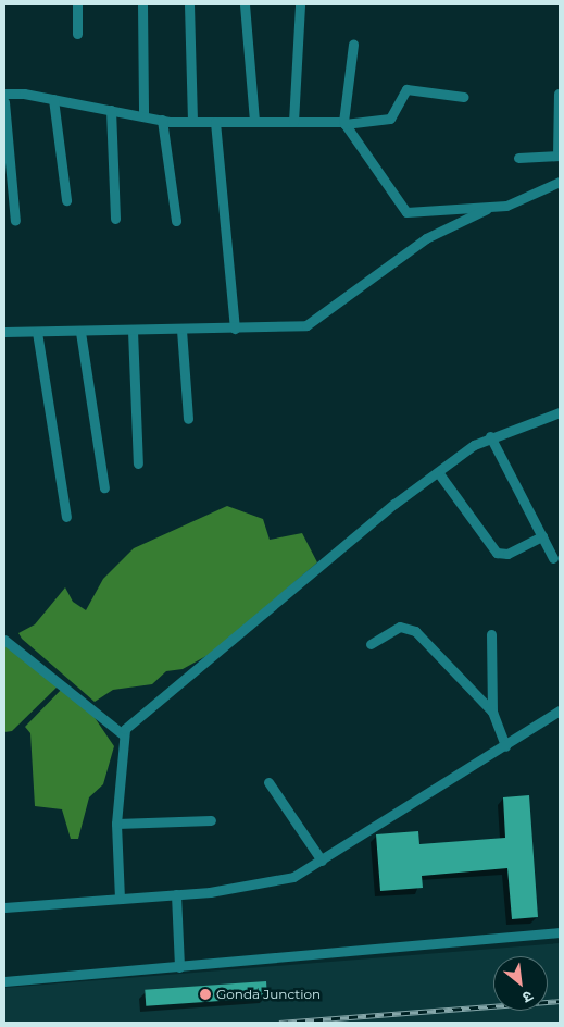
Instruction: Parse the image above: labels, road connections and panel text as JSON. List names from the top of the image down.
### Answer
{
  "places": ["Gonda Junction"],
  "north": "bottom right"
}
